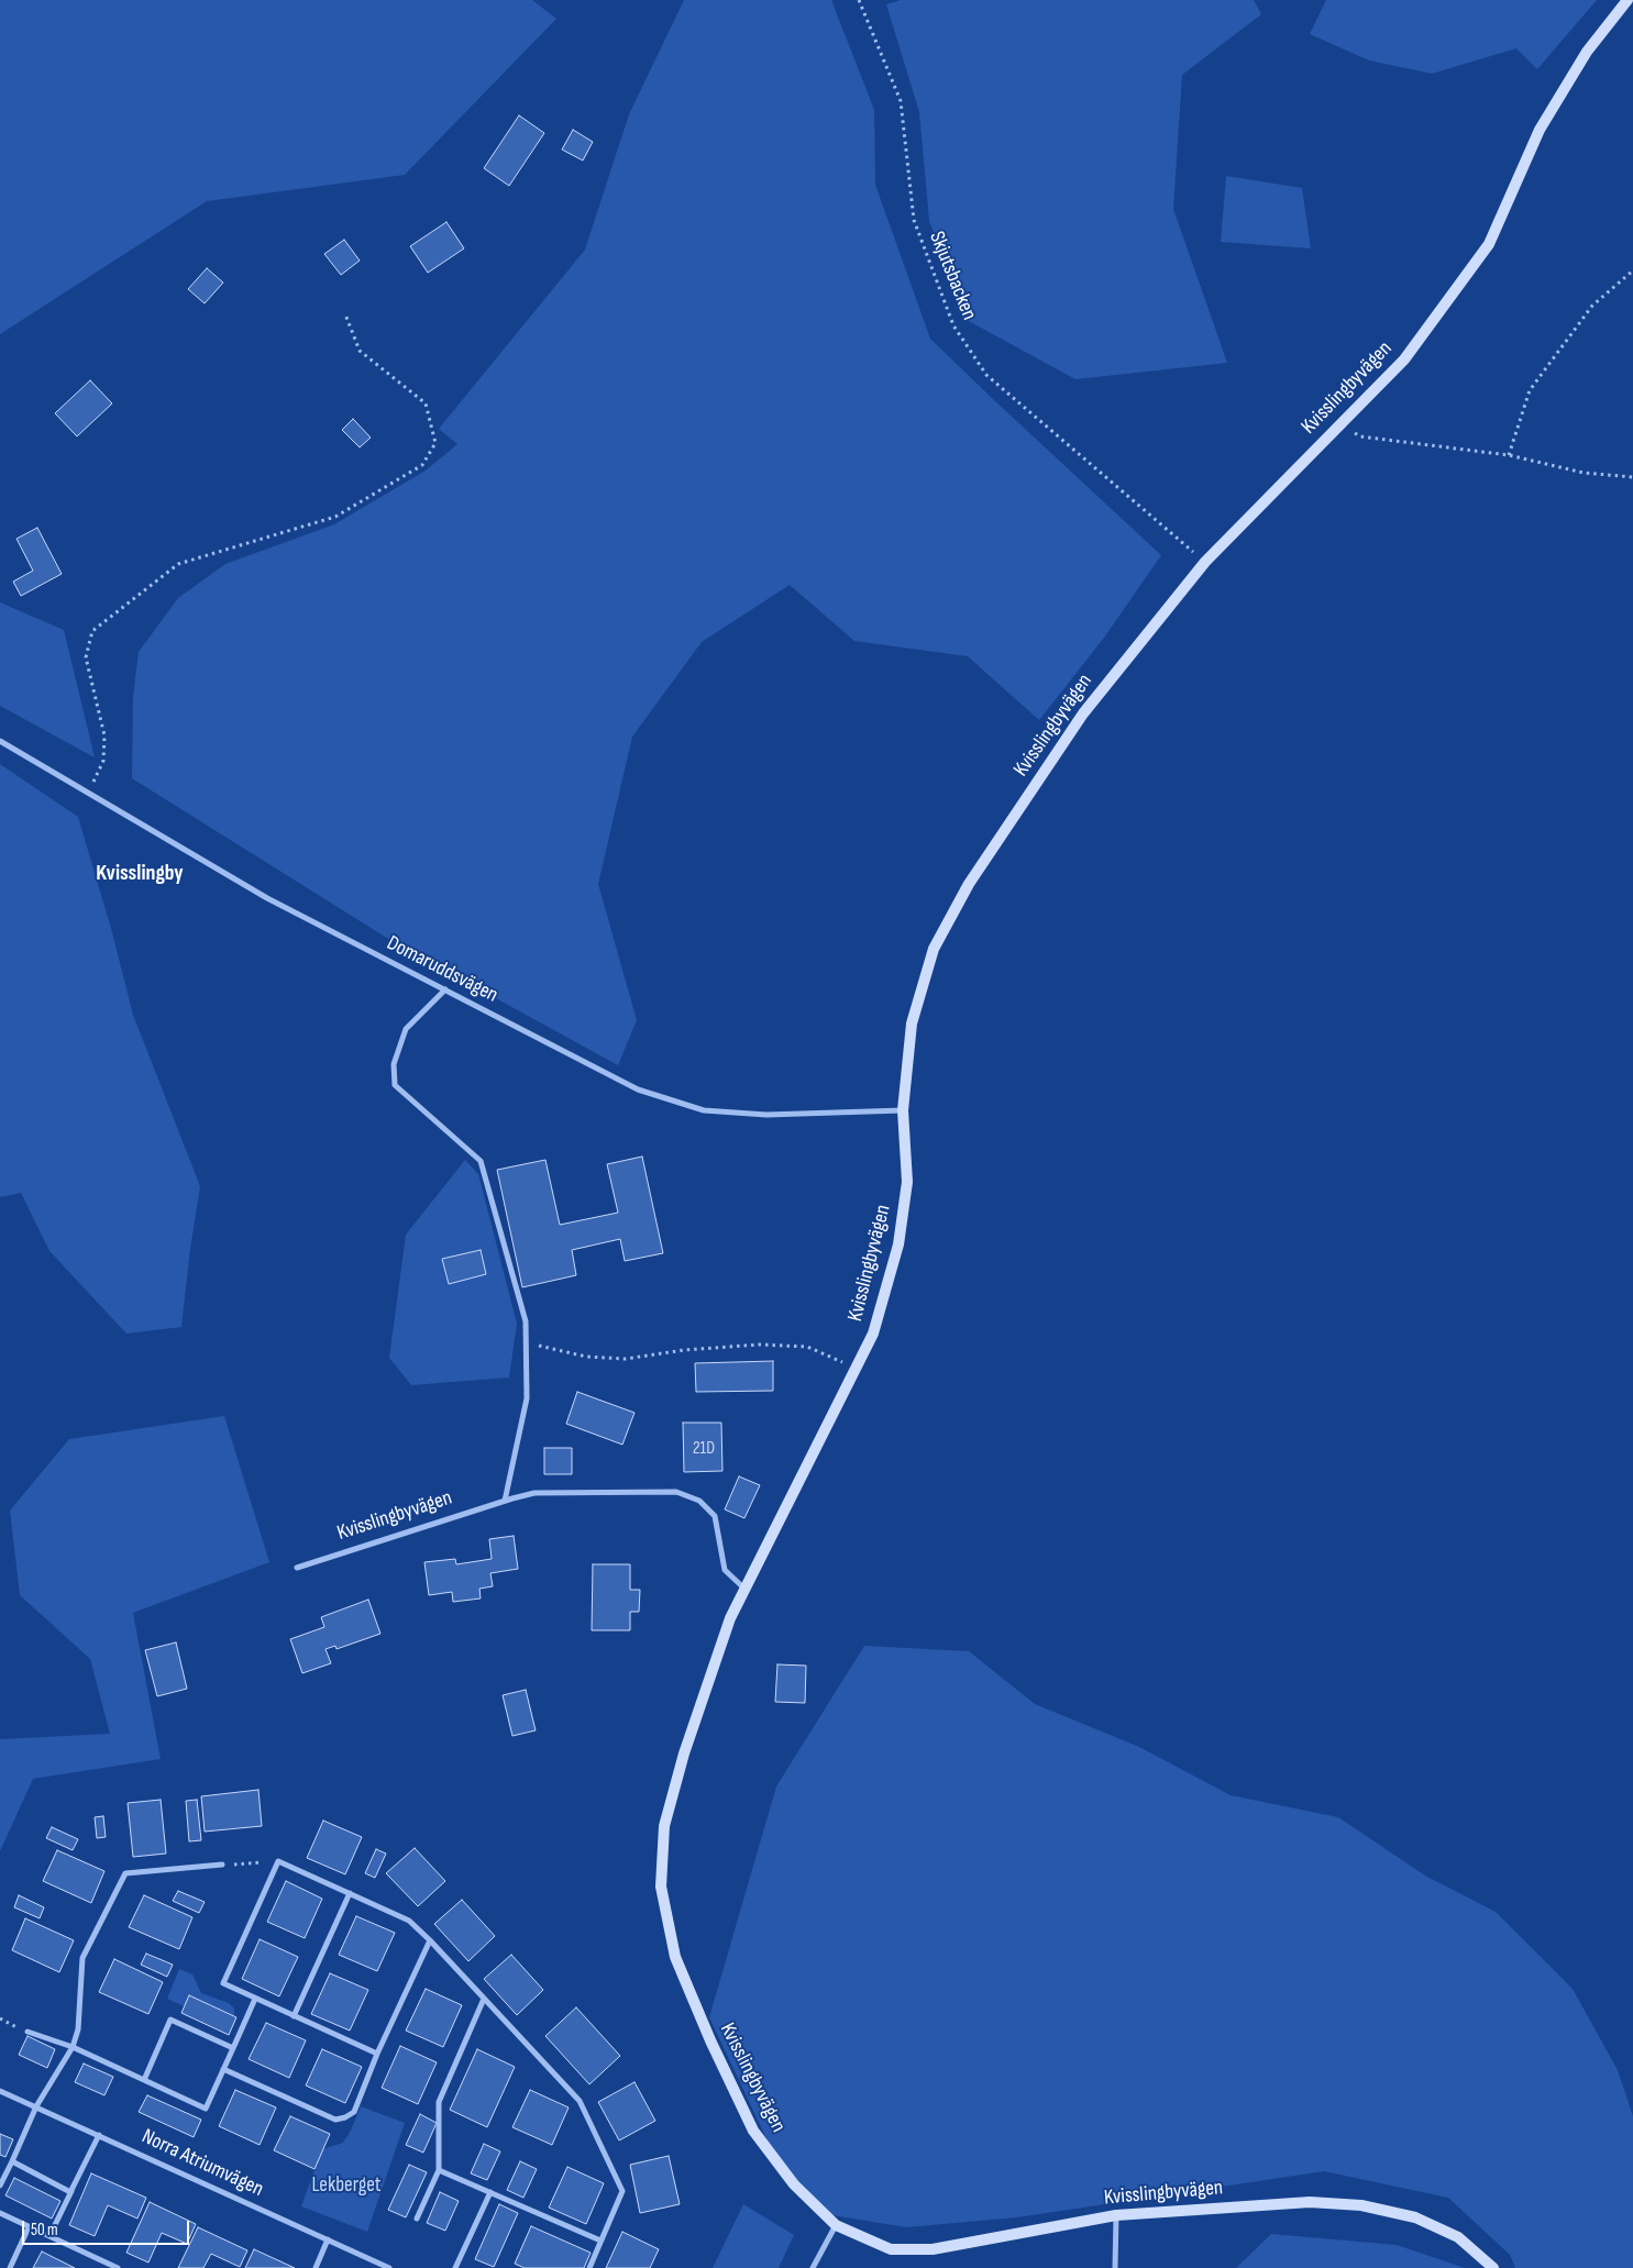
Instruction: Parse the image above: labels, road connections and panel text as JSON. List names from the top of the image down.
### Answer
{
  "streets": {
    "street": ["Kvisslingbyvägen", "Domaruddsvägen", "Norra Atriumvägen"],
    "path": ["Skjutsbacken"]
  },
  "crossings": [
    ["Skjutsbacken", "Kvisslingbyvägen"],
    ["Kvisslingbyvägen", "Domaruddsvägen"]
  ],
  "districts": ["Kvisslingby"],
  "parks": ["Lekberget"],
  "house_numbers": ["21D"],
  "scale_bar": "50 m"
}
